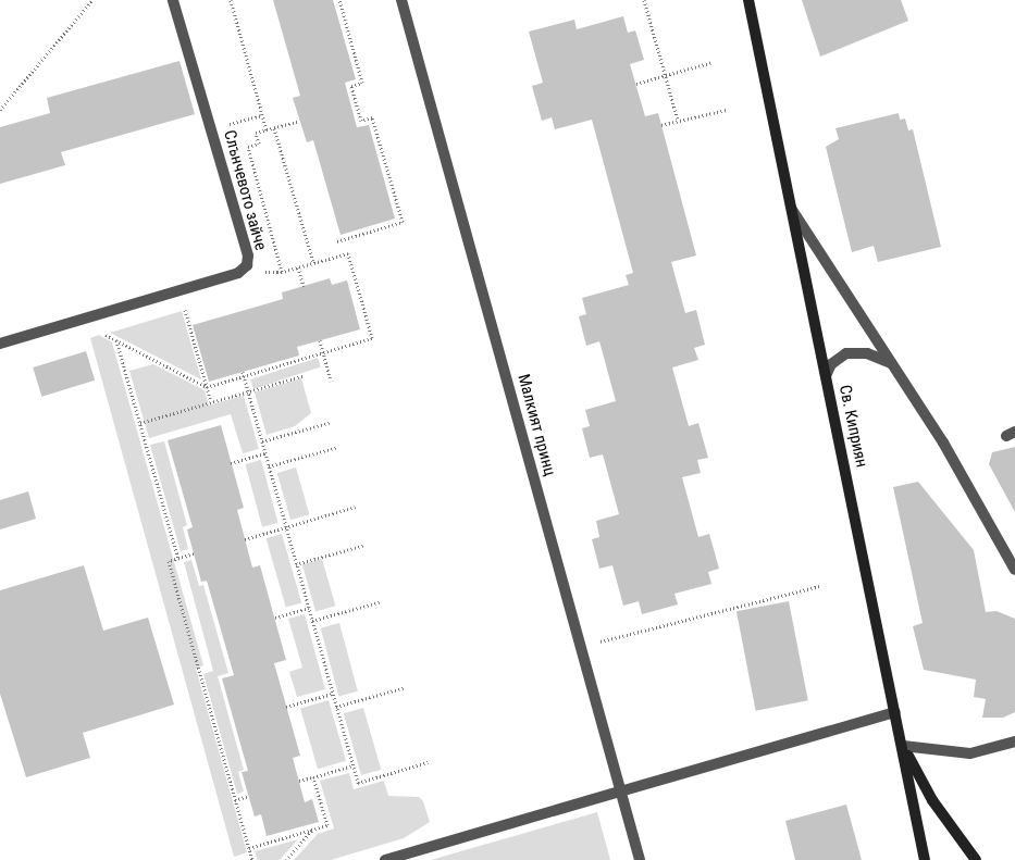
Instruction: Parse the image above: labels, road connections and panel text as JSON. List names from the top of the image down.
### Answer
{
  "streets": {
    "street": ["Слънчевото зайче", "Малкият принц", "Св. Киприян"]
  }
}
